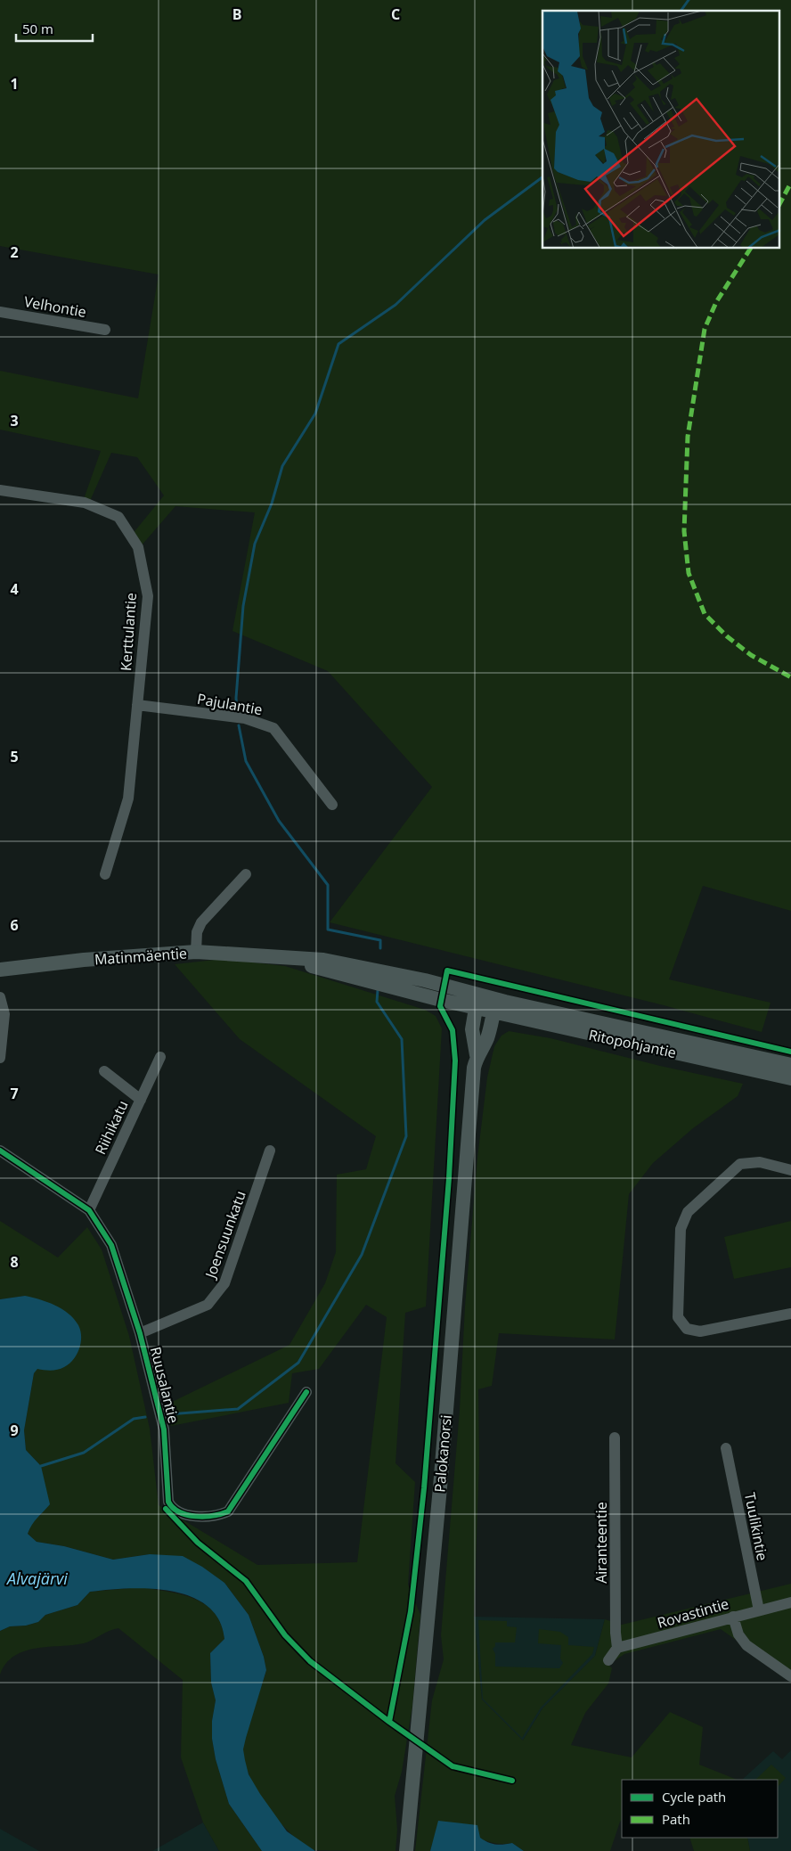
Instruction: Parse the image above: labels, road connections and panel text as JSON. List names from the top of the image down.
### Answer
{
  "streets": {
    "main road": ["Matinmäentie", "Ritopohjantie", "Palokanorsi"],
    "street": [
      "Velhontie",
      "Kerttulantie",
      "Pajulantie",
      "Riihikatu",
      "Joensuunkatu",
      "Ruusalantie",
      "Tuulikintie",
      "Airanteentie",
      "Rovastintie"
    ]
  },
  "crossings": [
    ["Kerttulantie", "Pajulantie"],
    ["Matinmäentie", "Ritopohjantie"],
    ["Matinmäentie", "Palokanorsi"],
    ["Ritopohjantie", "Palokanorsi"],
    ["Riihikatu", "Ruusalantie"],
    ["Joensuunkatu", "Ruusalantie"],
    ["Tuulikintie", "Rovastintie"],
    ["Airanteentie", "Rovastintie"]
  ],
  "water": ["Alvajärvi"],
  "legend": ["Cycle path", "Path"],
  "scale_bar": "50 m",
  "grid": {
    "columns": ["B", "C"],
    "rows": [
      "1",
      "2",
      "3",
      "4",
      "5",
      "6",
      "7",
      "8",
      "9"
    ]
  }
}
